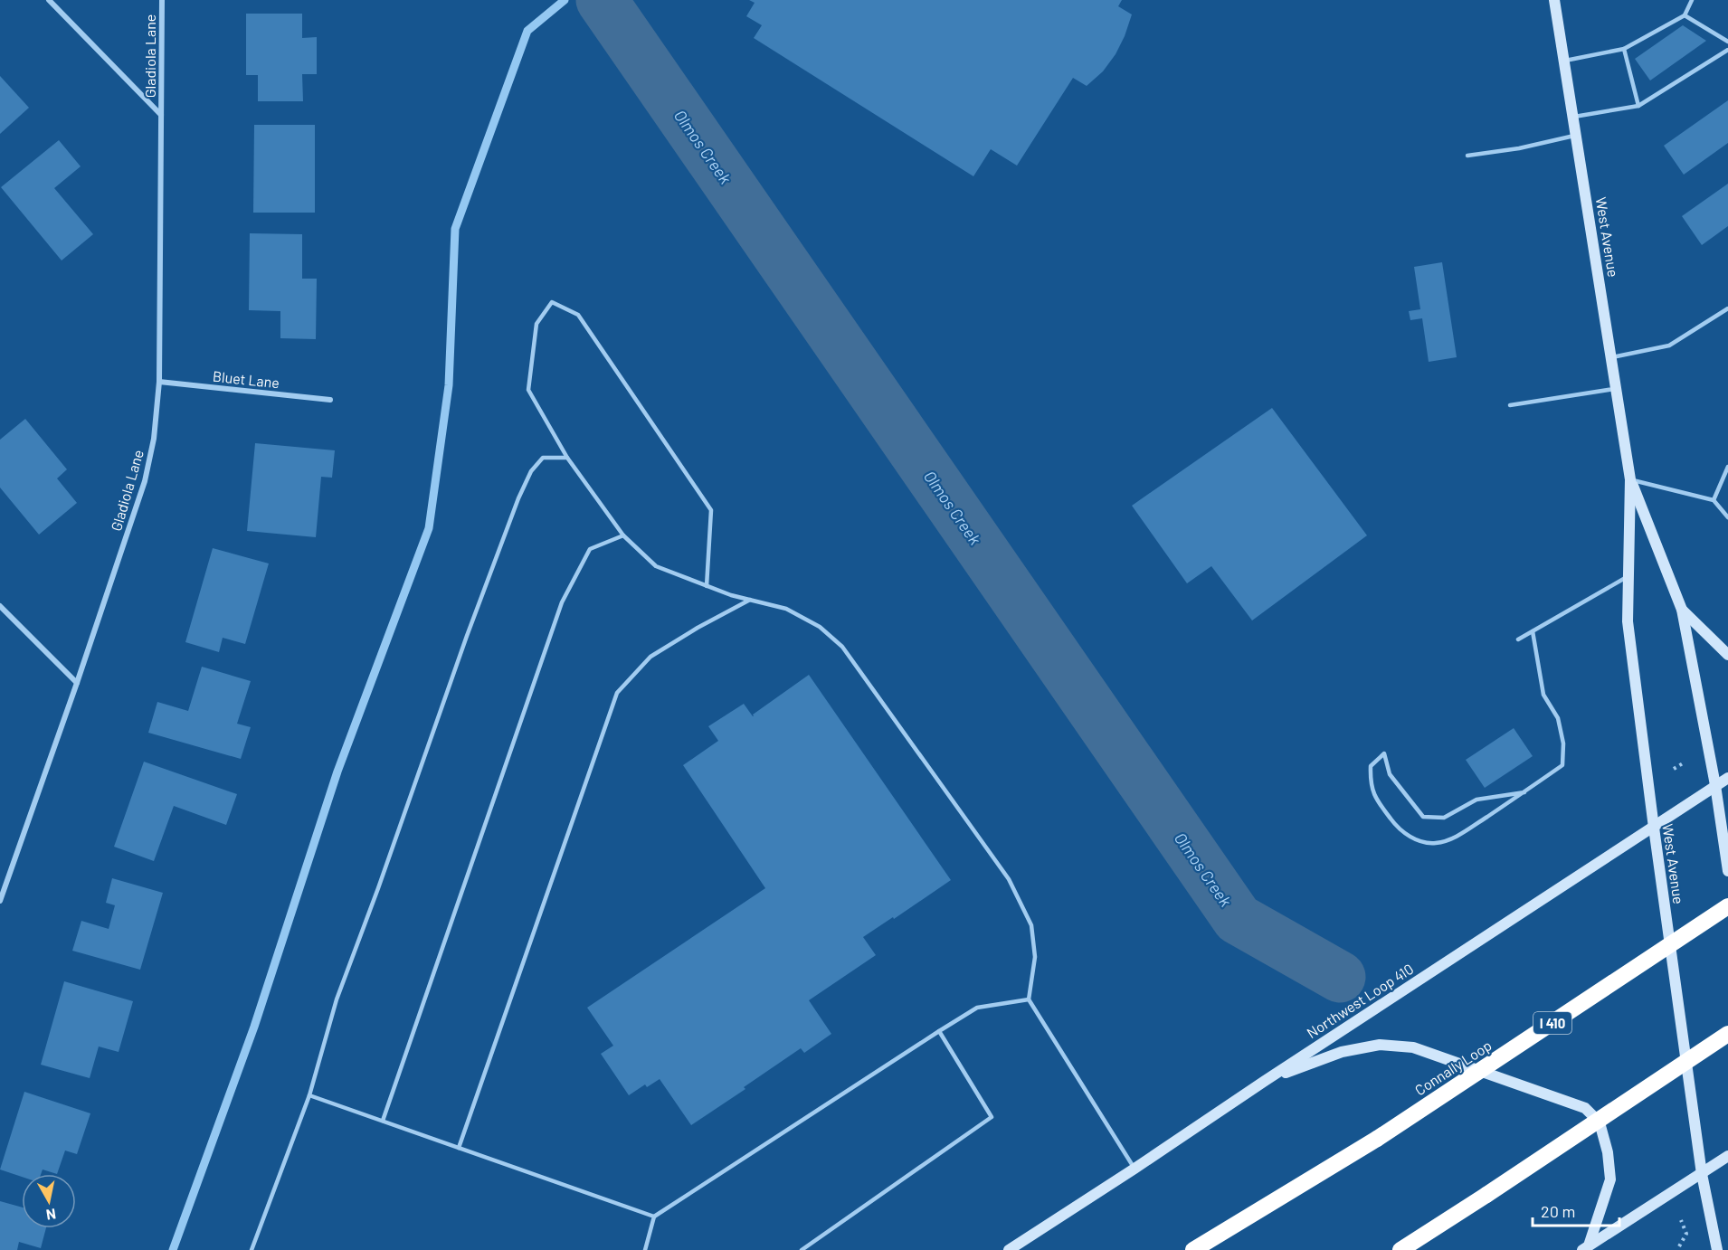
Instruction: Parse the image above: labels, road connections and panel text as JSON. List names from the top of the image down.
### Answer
{
  "streets": {
    "highway": ["I 410", "Connally Loop"],
    "main road": ["West Avenue", "Northwest Loop 410"],
    "street": ["Gladiola Lane", "Bluet Lane"]
  },
  "crossings": [
    ["Gladiola Lane", "Bluet Lane"],
    ["West Avenue", "Northwest Loop 410"]
  ],
  "water": ["Olmos Creek"],
  "scale_bar": "20 m",
  "north": "bottom"
}
